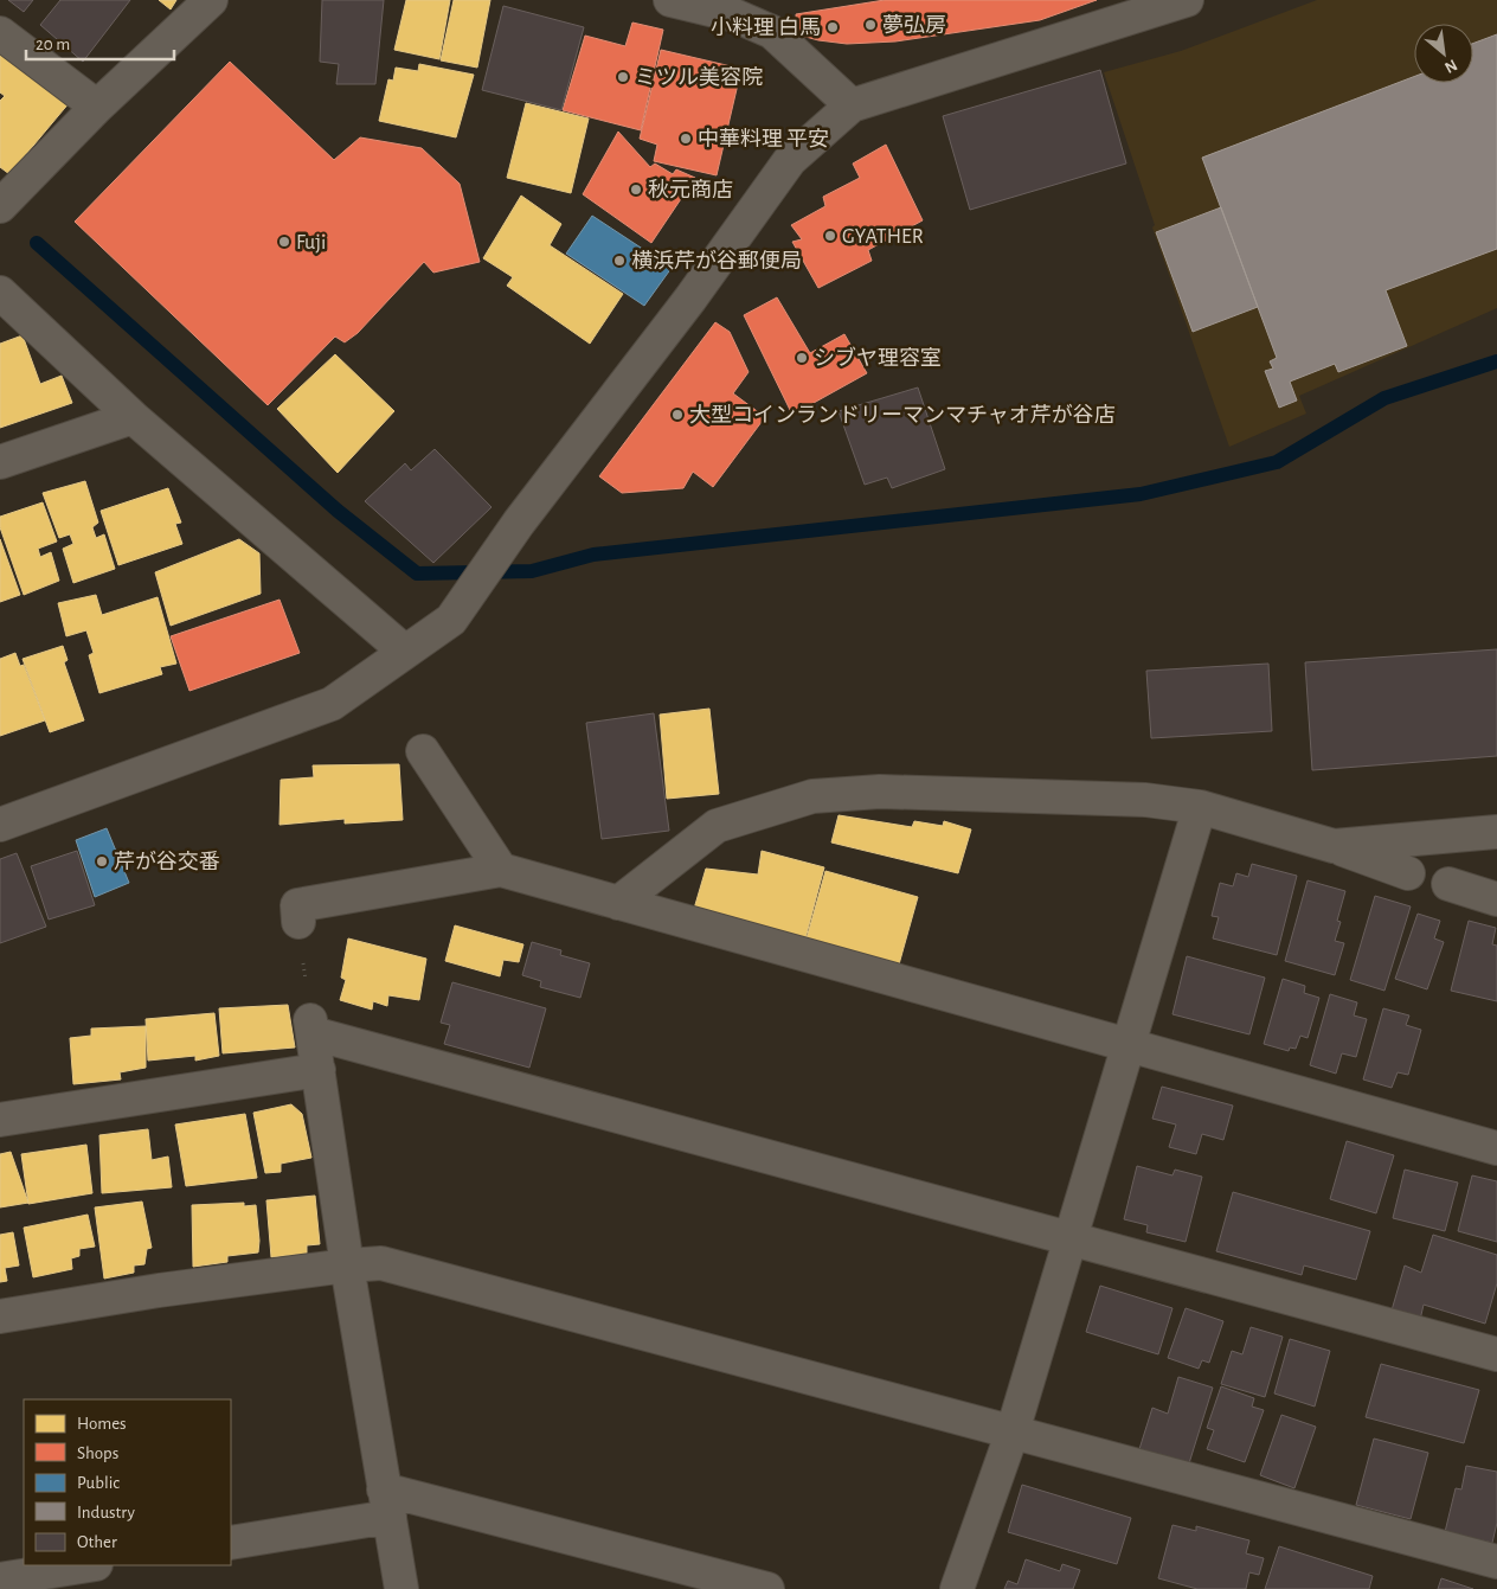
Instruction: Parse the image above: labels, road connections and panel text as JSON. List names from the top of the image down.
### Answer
{
  "places": [
    "夢弘房",
    "小料理 白馬",
    "ミツル美容院",
    "中華料理 平安",
    "秋元商店",
    "GYATHER",
    "Fuji",
    "横浜芹が谷郵便局",
    "シブヤ理容室",
    "大型コインランドリーマンマチャオ芹が谷店",
    "芹が谷交番"
  ],
  "legend": [
    "Homes",
    "Shops",
    "Public",
    "Industry",
    "Other"
  ],
  "scale_bar": "20 m",
  "north": "bottom right"
}
